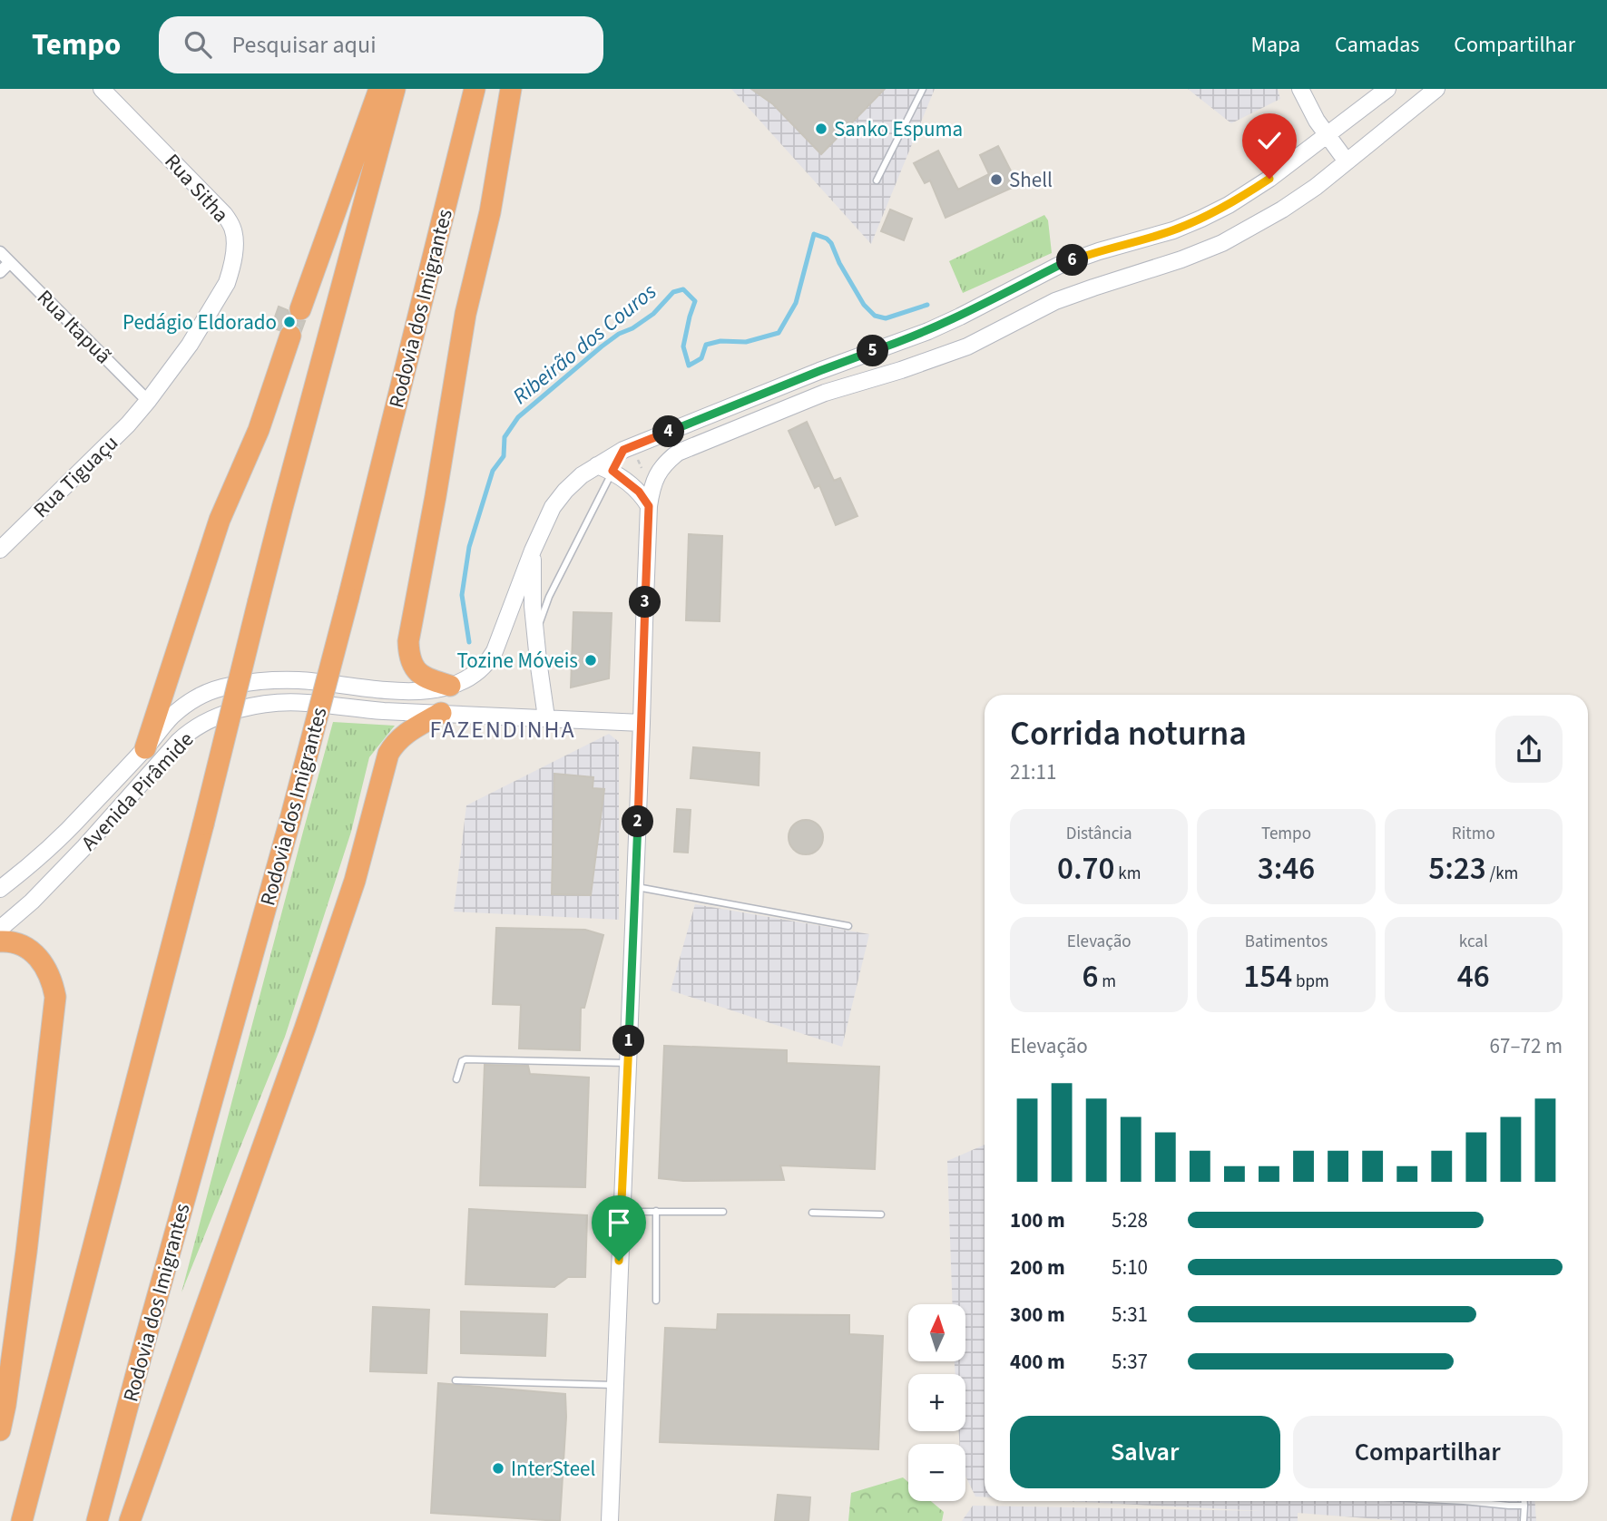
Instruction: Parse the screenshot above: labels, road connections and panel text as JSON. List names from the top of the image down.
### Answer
{
  "streets": {
    "highway": ["Rodovia dos Imigrantes"],
    "main road": ["Rua Sitha", "Rua Tiguaçu", "Avenida Pirâmide"],
    "street": ["Rua Itapuã"]
  },
  "crossings": [
    ["Rua Sitha", "Rua Itapuã"],
    ["Rua Sitha", "Rua Tiguaçu"],
    ["Rua Itapuã", "Rua Tiguaçu"]
  ],
  "districts": ["FAZENDINHA"],
  "water": ["Ribeirão dos Couros"],
  "places": [
    "Sanko Espuma",
    "Shell",
    "Pedágio Eldorado",
    "Tozine Móveis",
    "InterSteel"
  ],
  "north": "top",
  "page": {
    "header": "Tempo",
    "search": "Pesquisar aqui",
    "nav": ["Mapa", "Camadas", "Compartilhar"],
    "pins": [
      "6",
      "5",
      "4",
      "3",
      "2",
      "1"
    ],
    "heading": ["Corrida noturna", "21:11"],
    "stats": [
      ["Distância", "0.70 km"],
      ["Tempo", "3:46"],
      ["Ritmo", "5:23 /km"],
      ["Elevação", "6 m"],
      ["Batimentos", "154 bpm"],
      ["kcal", "46"]
    ],
    "chart": ["Elevação", "67–72 m"],
    "list": [
      {
        "name": "100 m",
        "note": "5:28"
      },
      {
        "name": "200 m",
        "note": "5:10"
      },
      {
        "name": "300 m",
        "note": "5:31"
      },
      {
        "name": "400 m",
        "note": "5:37"
      }
    ],
    "map_buttons": ["+", "−"],
    "buttons": ["Salvar", "Compartilhar"]
  }
}
